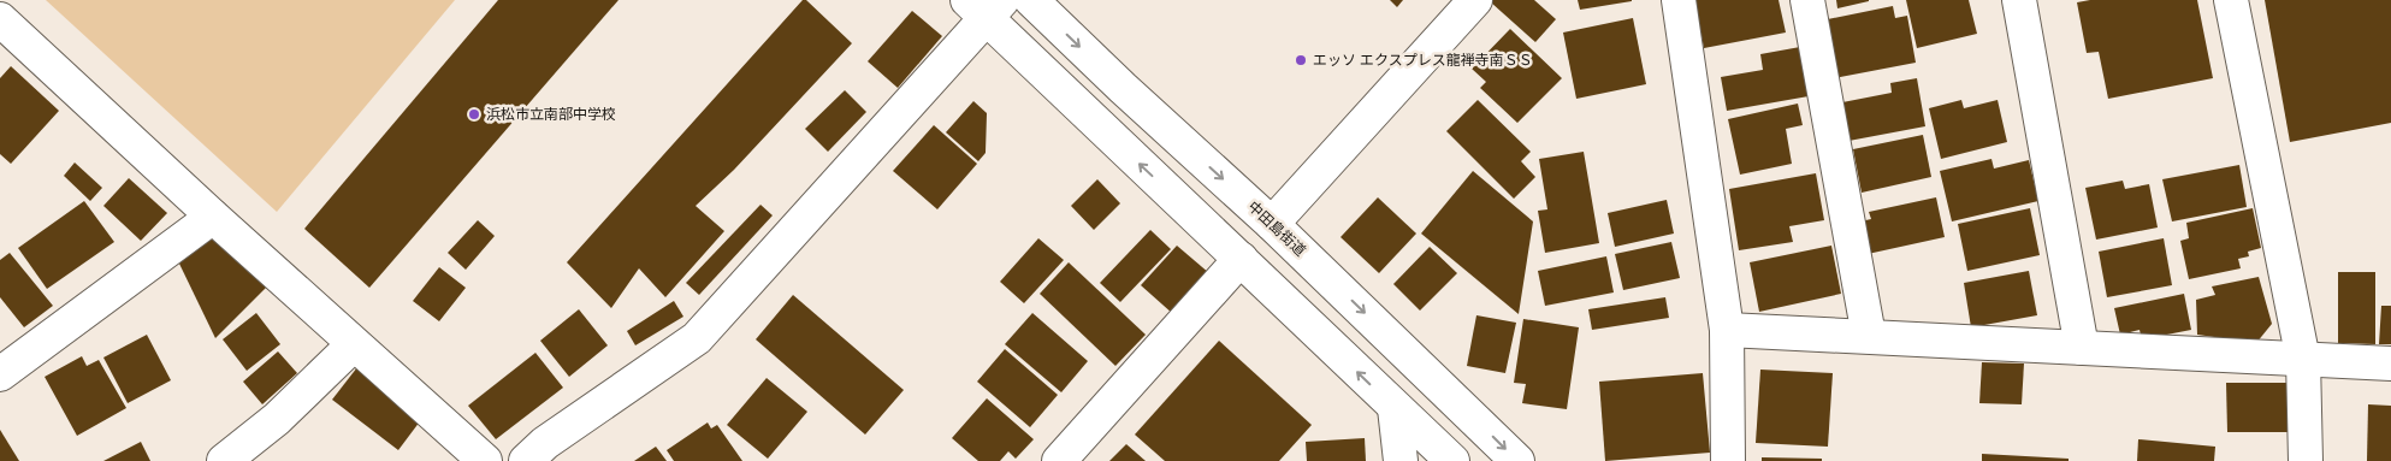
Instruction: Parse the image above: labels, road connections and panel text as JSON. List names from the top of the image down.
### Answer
{
  "streets": {
    "street": ["中田島街道"]
  },
  "places": ["エッソ エクスプレス龍禅寺南ＳＳ", "浜松市立南部中学校"]
}
